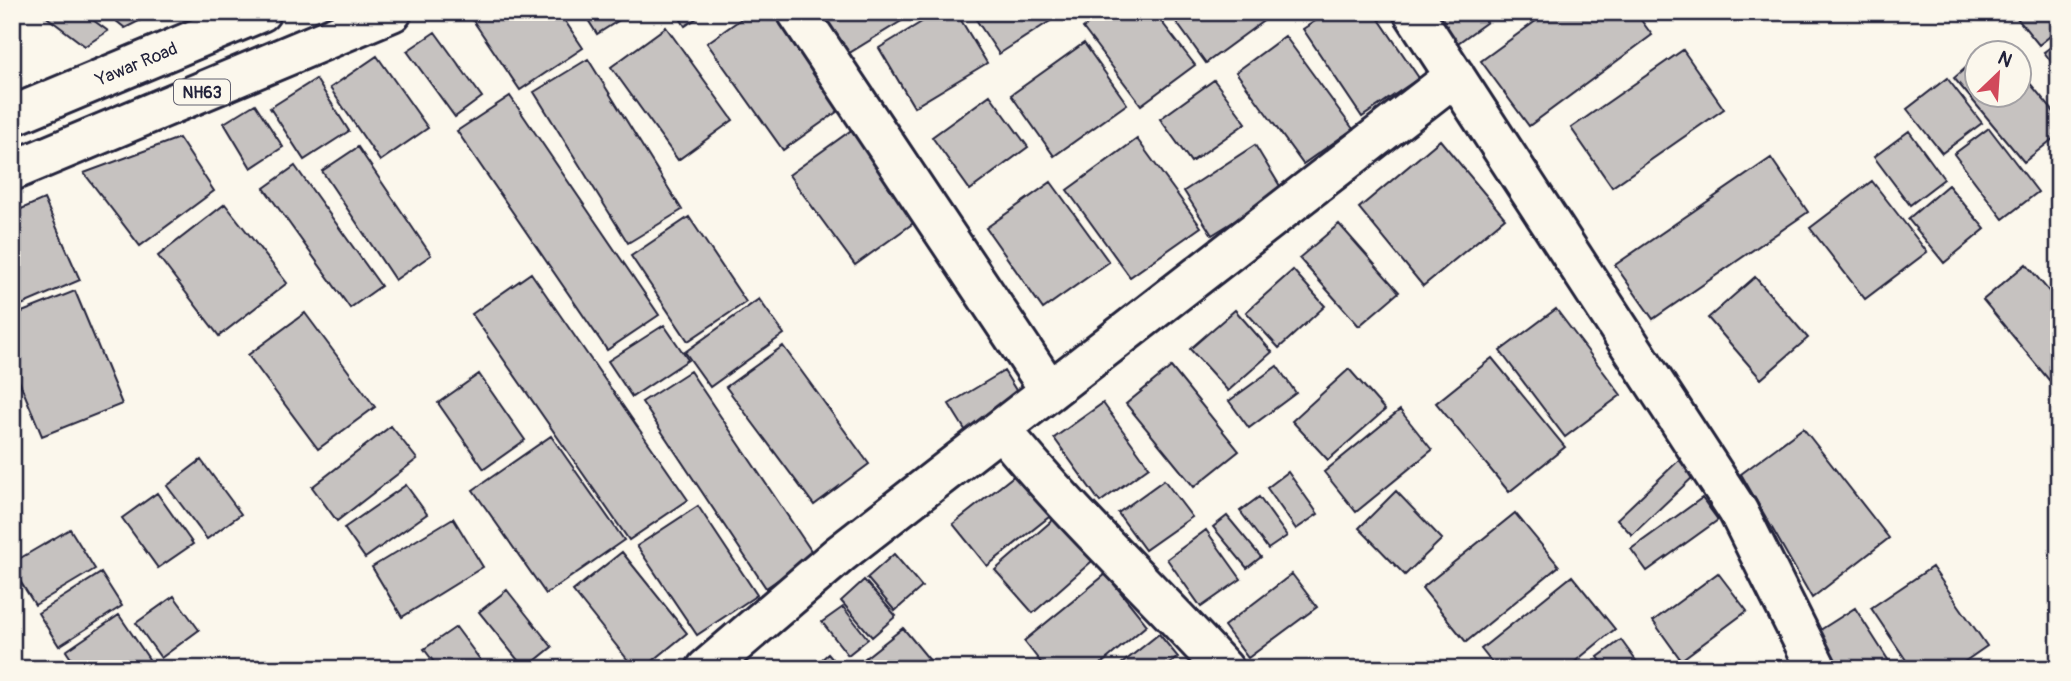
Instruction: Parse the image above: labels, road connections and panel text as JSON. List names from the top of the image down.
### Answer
{
  "streets": {
    "main road": ["Yawar Road", "NH63"]
  },
  "north": "top right"
}
